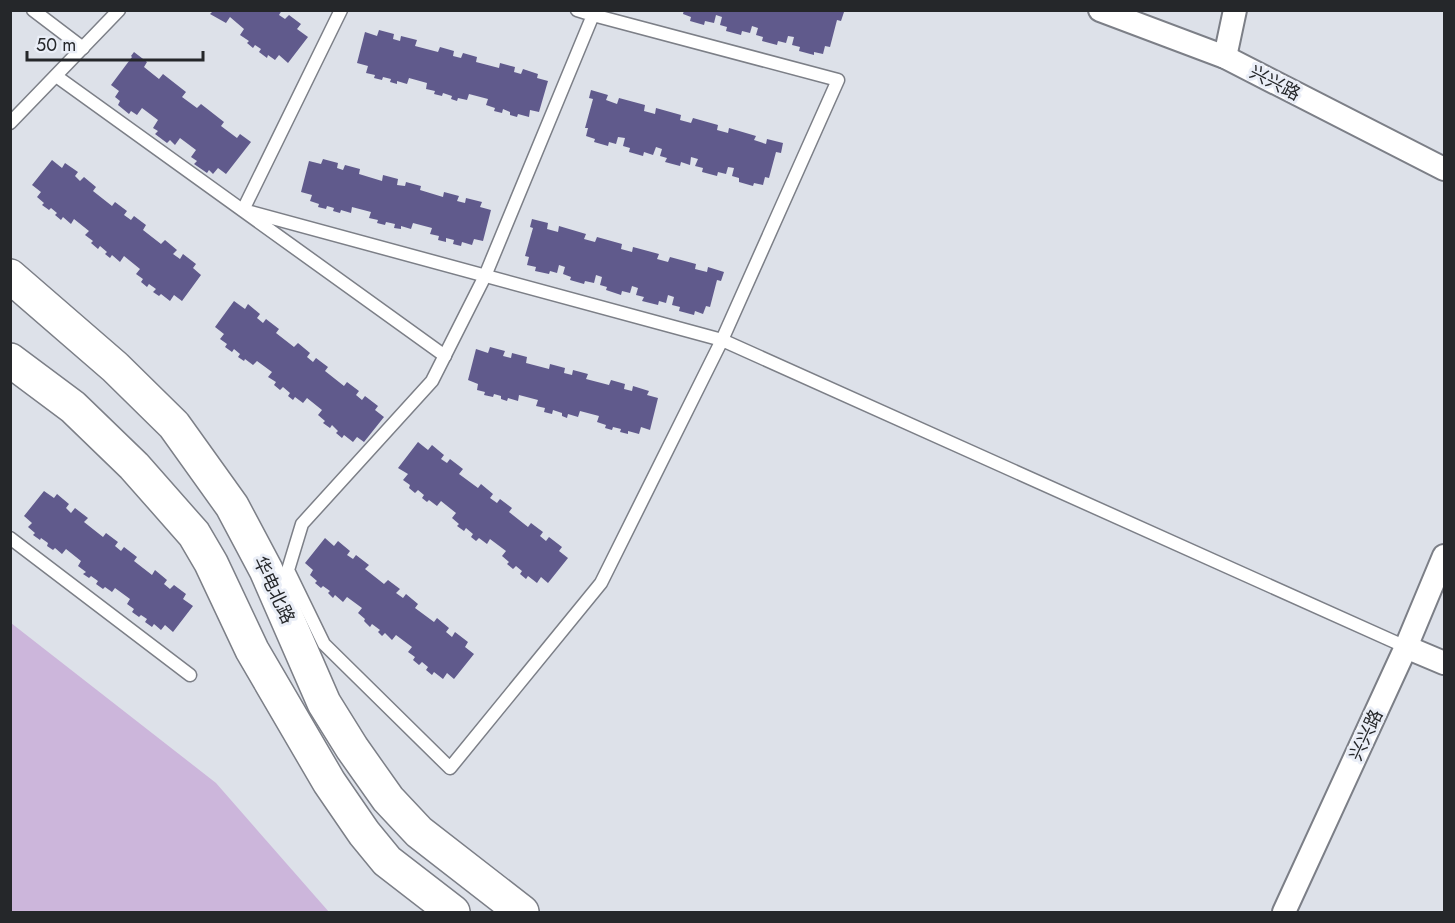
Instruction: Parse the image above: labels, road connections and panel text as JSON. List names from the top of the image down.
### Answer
{
  "streets": {
    "main road": ["华电北路"],
    "street": ["兴兴路"]
  },
  "scale_bar": "50 m"
}
